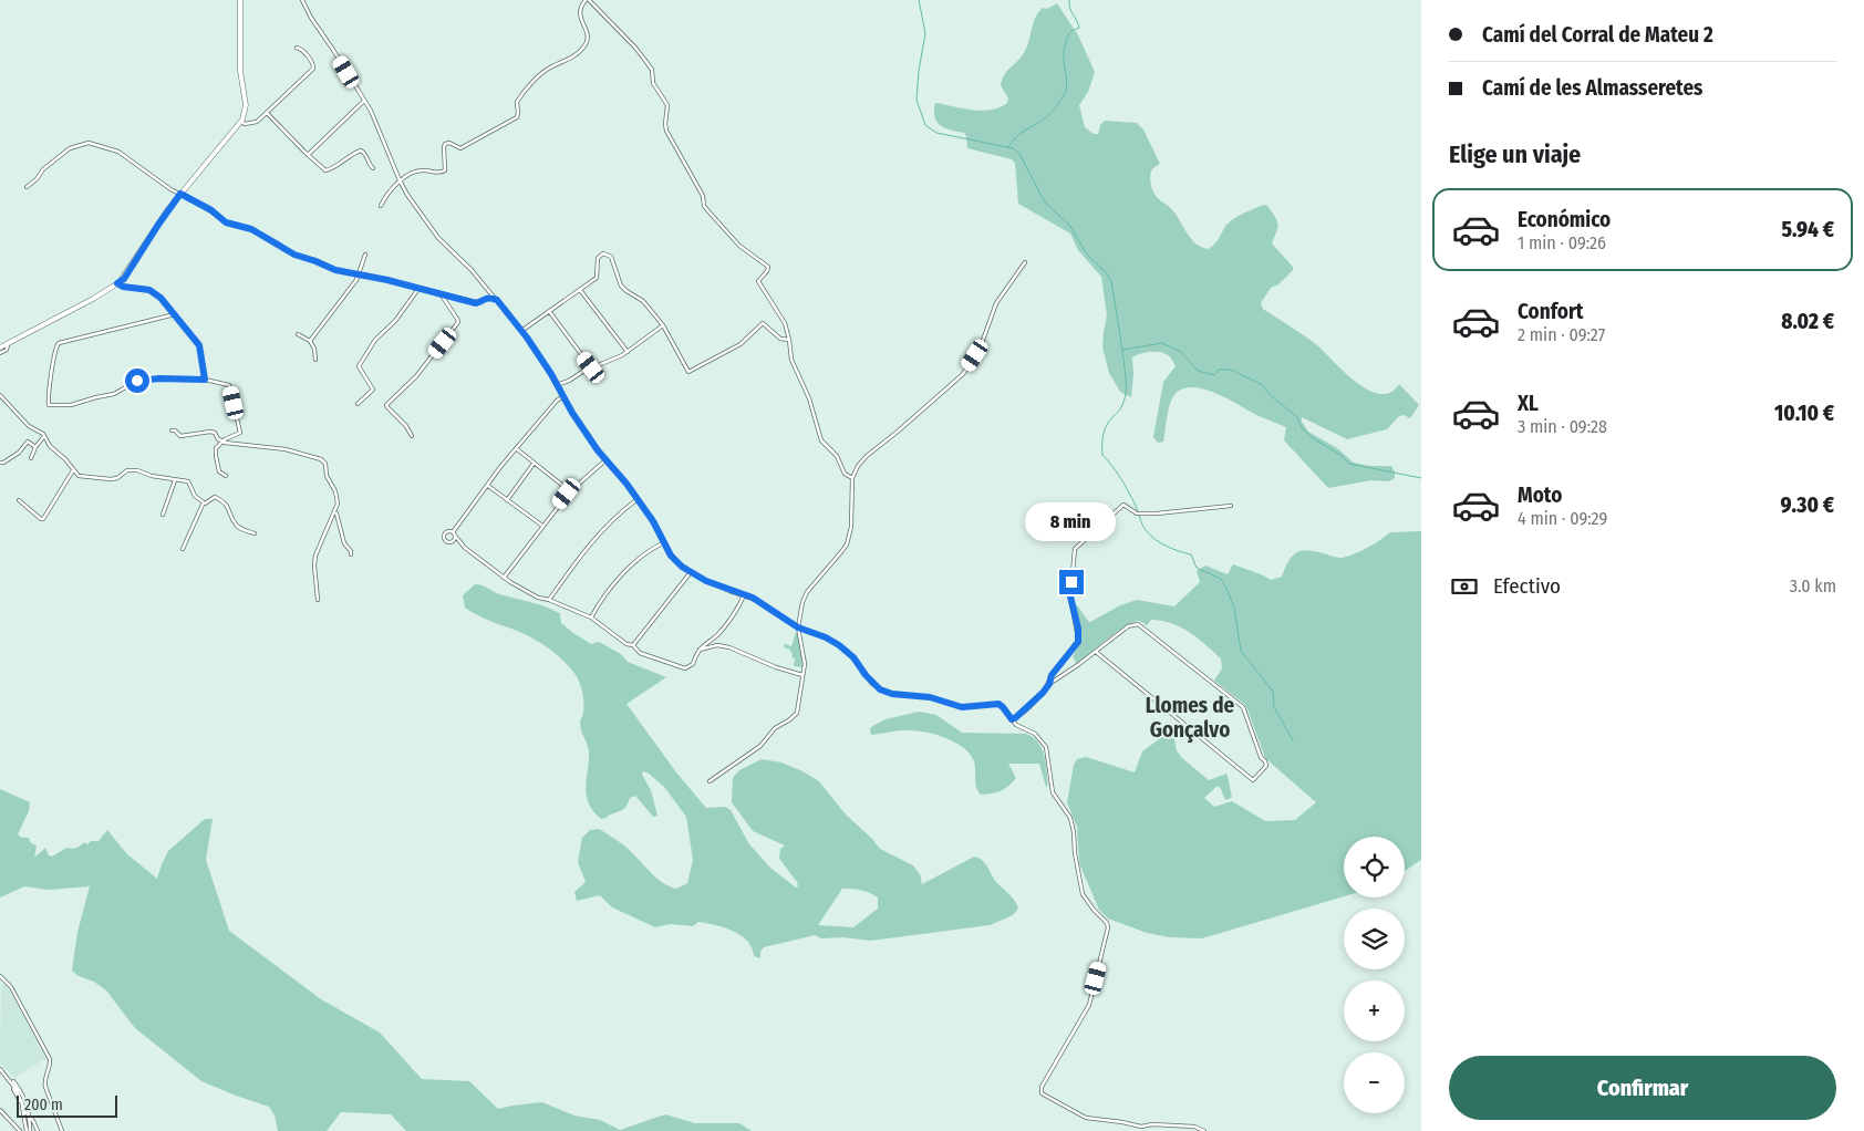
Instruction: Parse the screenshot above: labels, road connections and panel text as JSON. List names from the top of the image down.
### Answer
{
  "districts": ["Llomes de Gonçalvo"],
  "scale_bar": "200 m",
  "page": {
    "banner": ["Camí del Corral de Mateu 2", "Camí de les Almasseretes"],
    "heading": "Elige un viaje",
    "list": [
      {
        "name": "Económico",
        "note": "1 min · 09:26",
        "value": "5.94 €"
      },
      {
        "name": "Confort",
        "note": "2 min · 09:27",
        "value": "8.02 €"
      },
      {
        "name": "XL",
        "note": "3 min · 09:28",
        "value": "10.10 €"
      },
      {
        "name": "Moto",
        "note": "4 min · 09:29",
        "value": "9.30 €"
      }
    ],
    "bubble": "8 min",
    "pay": ["Efectivo", "3.0 km"],
    "map_buttons": ["+", "−"],
    "buttons": "Confirmar",
    "scale": "200 m"
  }
}
